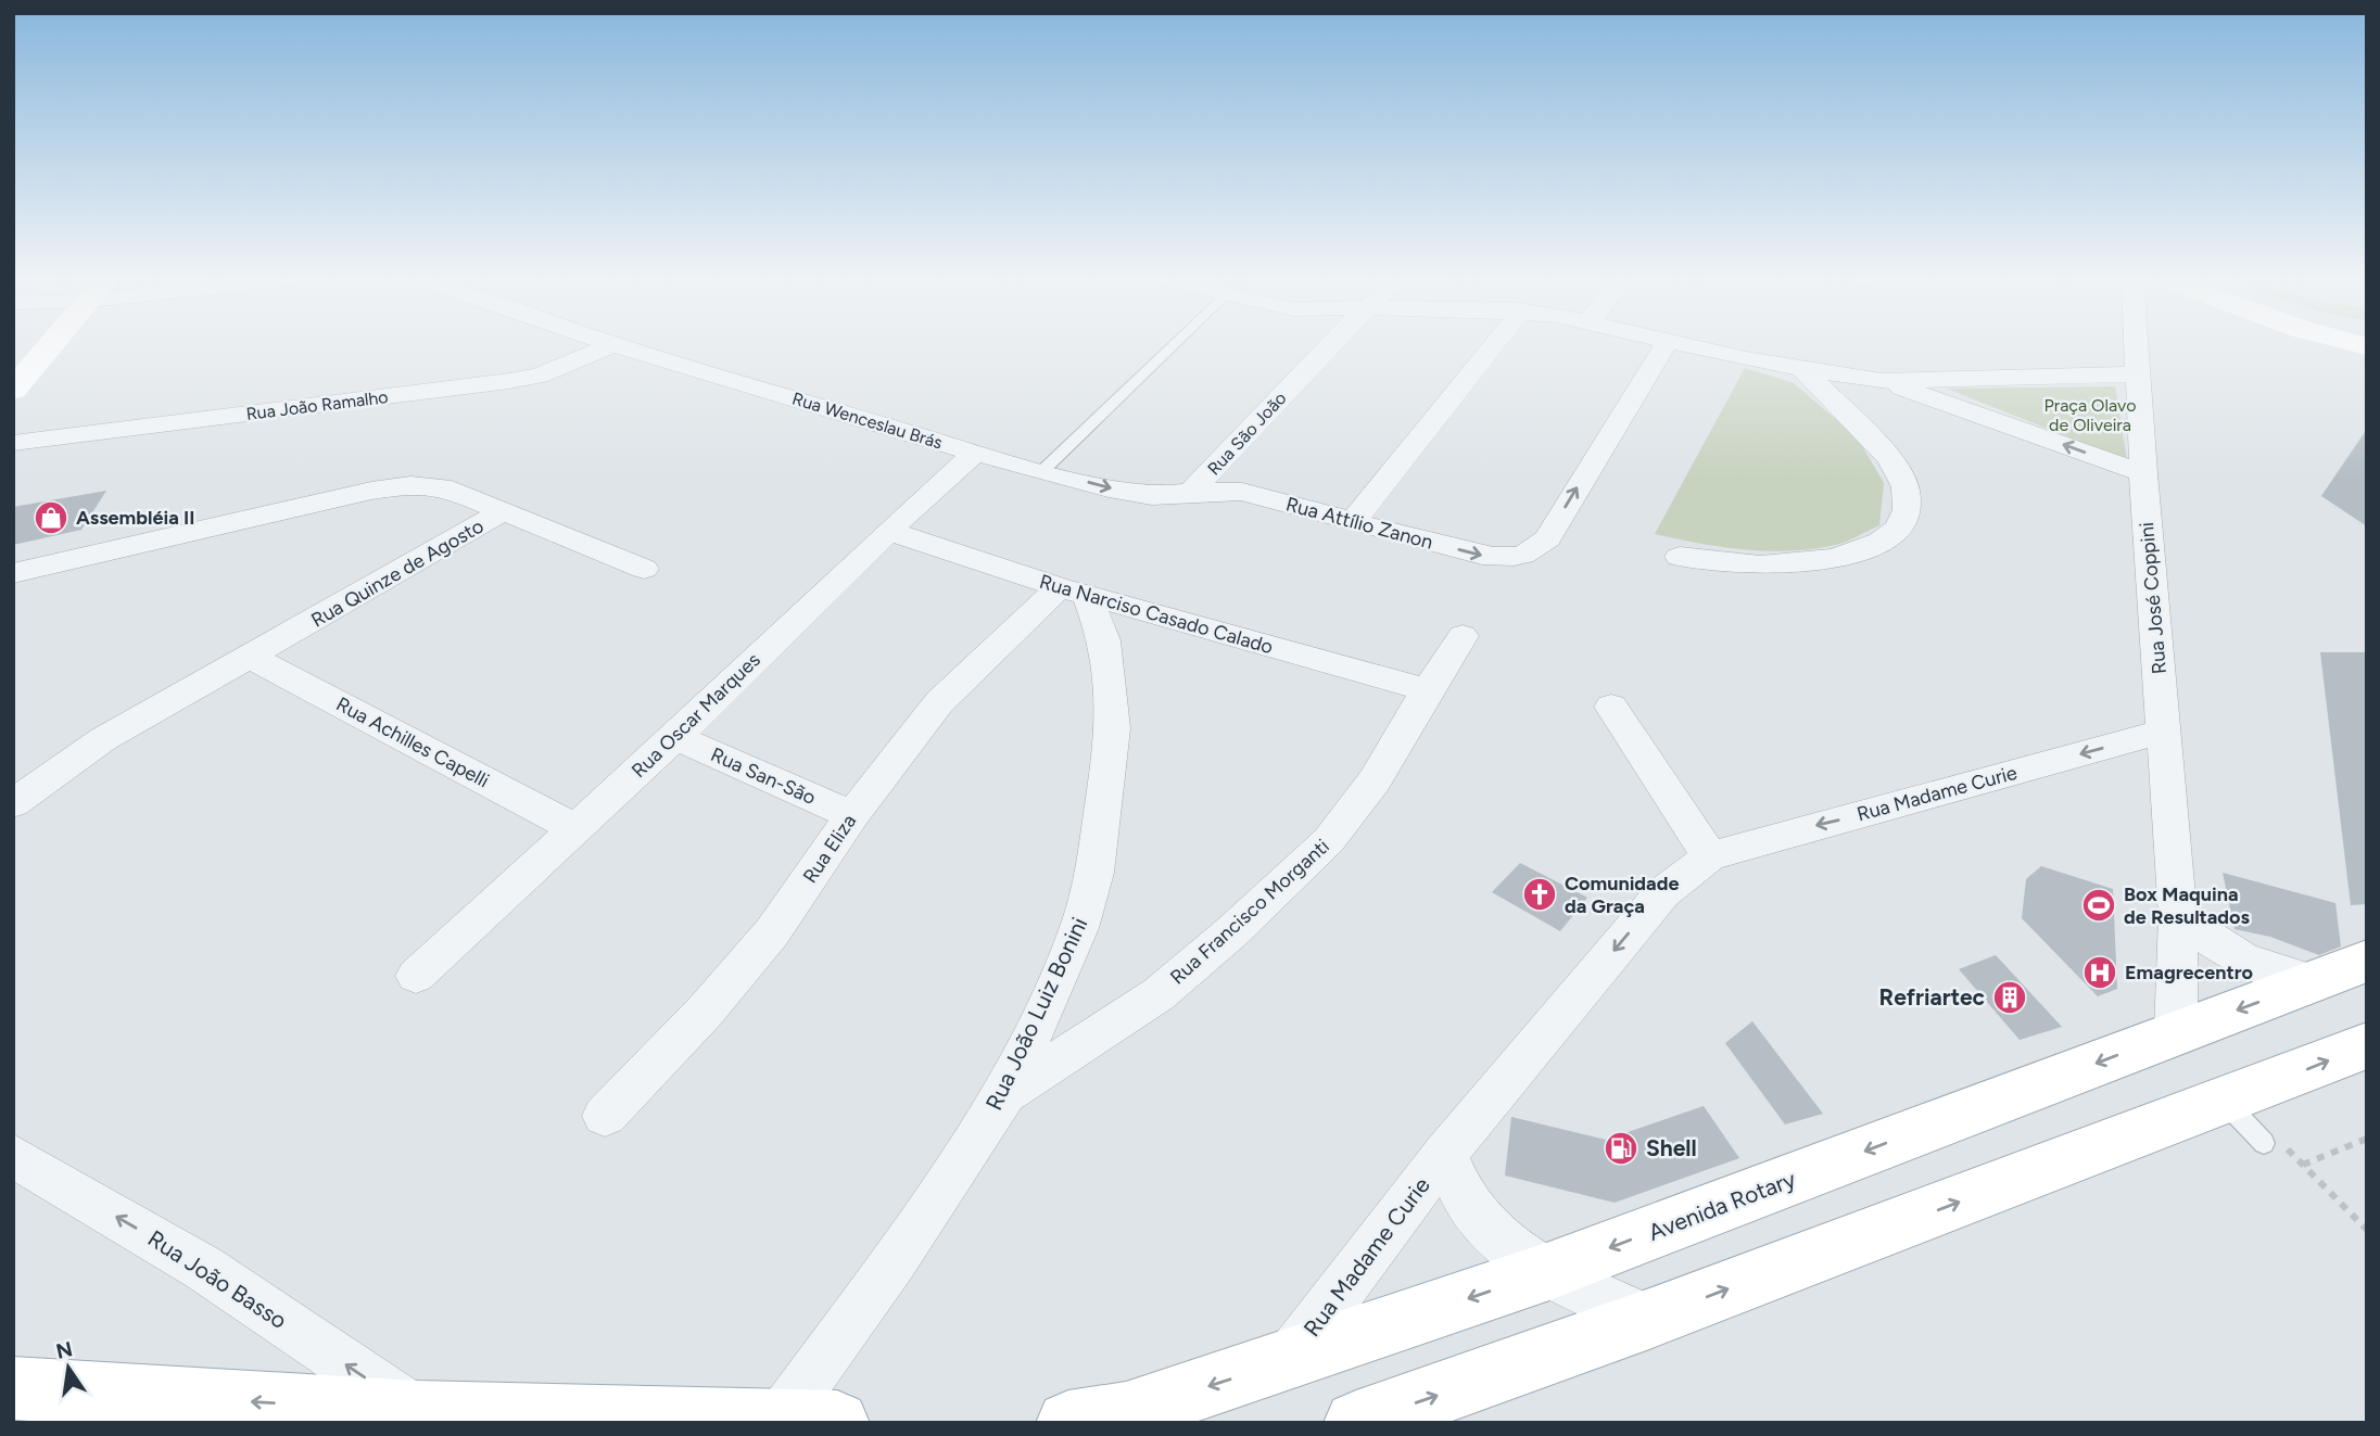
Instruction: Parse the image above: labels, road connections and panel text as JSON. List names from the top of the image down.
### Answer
{
  "streets": {
    "main road": ["Avenida Rotary"],
    "street": [
      "Rua João Ramalho",
      "Rua Wenceslau Brás",
      "Rua São João",
      "Rua Attílio Zanon",
      "Rua Quinze de Agosto",
      "Rua José Coppini",
      "Rua Narciso Casado Calado",
      "Rua Oscar Marques",
      "Rua Achilles Capelli",
      "Rua San-São",
      "Rua Madame Curie",
      "Rua Eliza",
      "Rua Francisco Morganti",
      "Rua João Luiz Bonini",
      "Rua João Basso"
    ]
  },
  "crossings": [
    ["Rua Wenceslau Brás", "Rua São João"],
    ["Rua Wenceslau Brás", "Rua Attílio Zanon"],
    ["Rua Wenceslau Brás", "Rua Oscar Marques"],
    ["Rua São João", "Rua Attílio Zanon"],
    ["Rua Quinze de Agosto", "Rua Achilles Capelli"],
    ["Rua José Coppini", "Rua Madame Curie"],
    ["Rua José Coppini", "Avenida Rotary"],
    ["Rua Narciso Casado Calado", "Rua Oscar Marques"],
    ["Rua Narciso Casado Calado", "Rua Eliza"],
    ["Rua Narciso Casado Calado", "Rua Francisco Morganti"],
    ["Rua Narciso Casado Calado", "Rua João Luiz Bonini"],
    ["Rua Oscar Marques", "Rua Achilles Capelli"],
    ["Rua Oscar Marques", "Rua San-São"],
    ["Rua San-São", "Rua Eliza"],
    ["Rua Madame Curie", "Avenida Rotary"],
    ["Rua Eliza", "Rua João Luiz Bonini"],
    ["Rua Francisco Morganti", "Rua João Luiz Bonini"]
  ],
  "one_way": ["Rua Madame Curie", "Rua João Basso"],
  "parks": ["Praça Olavo de Oliveira"],
  "places": {
    "shop": ["Assembléia II"],
    "church": ["Comunidade da Graça"],
    "sports": ["Box Maquina de Resultados"],
    "hospital": ["Emagrecentro"],
    "building": ["Refriartec"],
    "fuel station": ["Shell"]
  },
  "north": "top"
}
